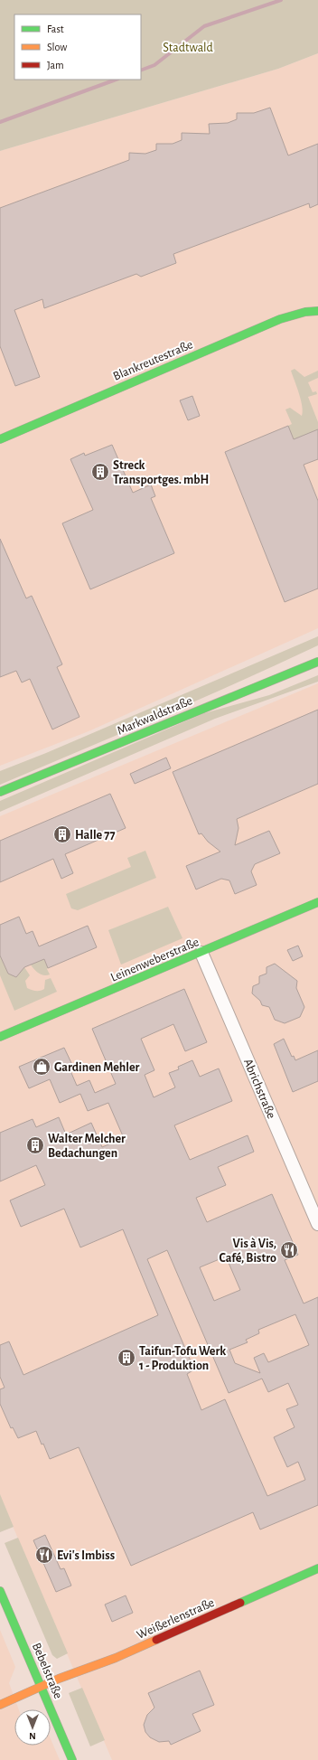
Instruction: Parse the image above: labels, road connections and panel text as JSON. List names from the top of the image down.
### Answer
{
  "streets": {
    "street": [
      "Blankreutestraße",
      "Markwaldstraße",
      "Leinenweberstraße",
      "Abrichstraße",
      "Weißerlenstraße",
      "Bebelstraße"
    ]
  },
  "crossings": [
    ["Leinenweberstraße", "Abrichstraße"],
    ["Weißerlenstraße", "Bebelstraße"]
  ],
  "parks": ["Stadtwald"],
  "places": {
    "building": [
      "Streck Transportges. mbH",
      "Halle 77",
      "Walter Melcher Bedachungen",
      "Taifun-Tofu Werk 1 - Produktion"
    ],
    "shop": ["Gardinen Mehler"],
    "restaurant": ["Vis à Vis, Café, Bistro", "Evi's Imbiss"]
  },
  "legend": ["Fast", "Slow", "Jam"],
  "north": "bottom"
}
